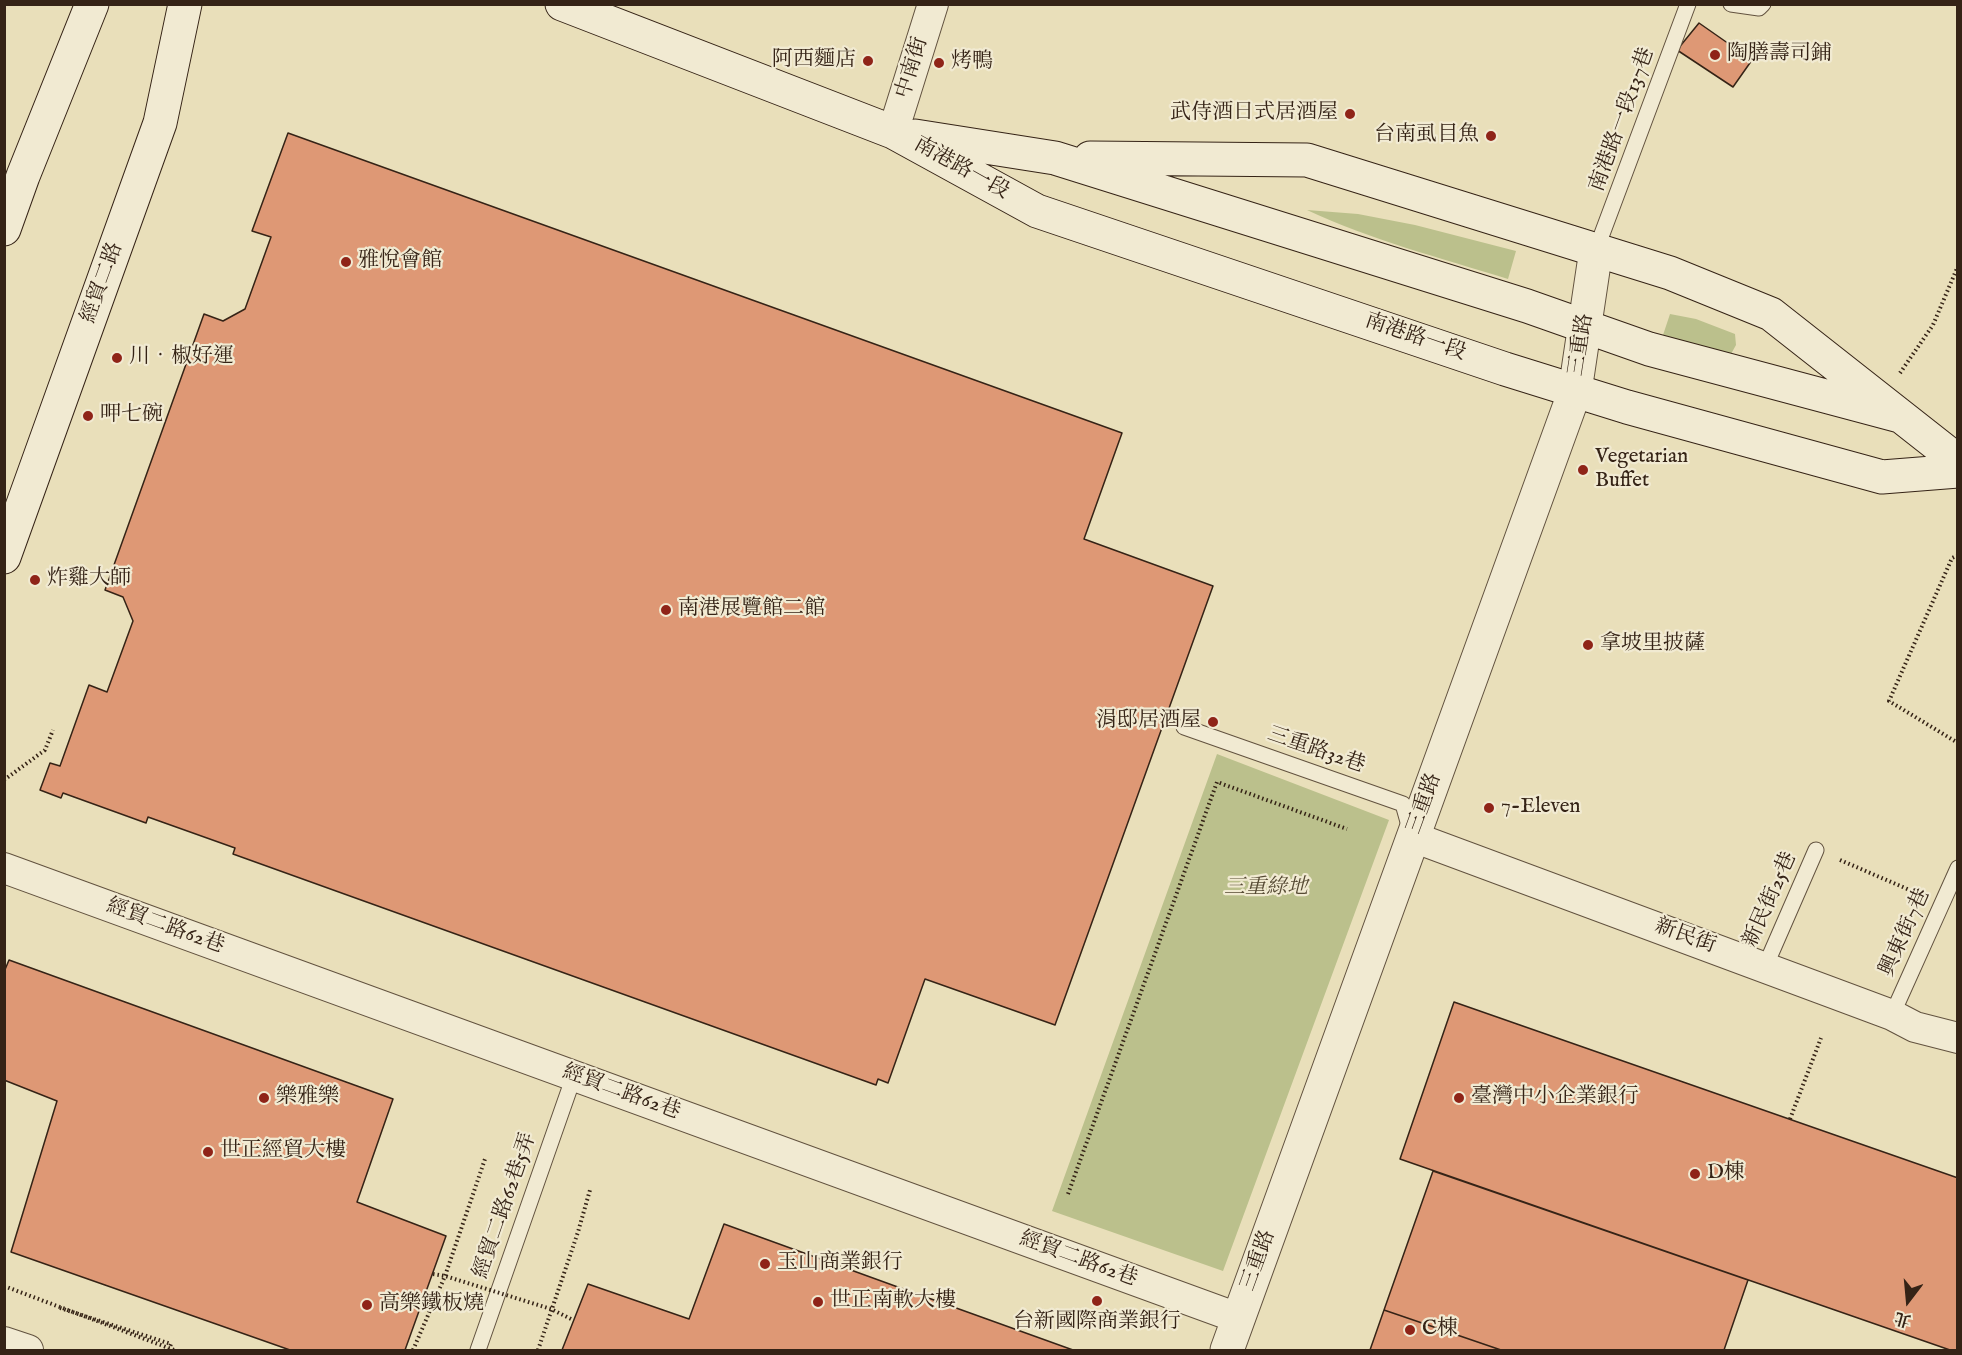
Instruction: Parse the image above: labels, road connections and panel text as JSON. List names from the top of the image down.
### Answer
{
  "streets": {
    "main road": ["南港路一段", "經貿二路", "三重路"],
    "street": ["中南街", "經貿二路62巷", "新民街"],
    "lane": [
      "南港路一段137巷",
      "三重路32巷",
      "新民街25巷",
      "興東街7巷",
      "經貿二路62巷5弄"
    ]
  },
  "crossings": [
    ["中南街", "南港路一段"],
    ["南港路一段137巷", "三重路"],
    ["南港路一段", "三重路"],
    ["三重路", "三重路32巷"],
    ["三重路", "經貿二路62巷"],
    ["三重路", "新民街"],
    ["三重路32巷", "新民街"],
    ["新民街25巷", "新民街"],
    ["經貿二路62巷", "經貿二路62巷5弄"],
    ["興東街7巷", "新民街"]
  ],
  "parks": ["三重綠地"],
  "places": [
    "陶膳壽司鋪",
    "阿西麵店",
    "烤鴨",
    "武侍酒日式居酒屋",
    "台南虱目魚",
    "雅悅會館",
    "川．椒好運",
    "呷七碗",
    "Vegetarian Buffet",
    "炸雞大師",
    "南港展覽館二館",
    "拿坡里披薩",
    "涓邸居酒屋",
    "7-Eleven",
    "樂雅樂",
    "臺灣中小企業銀行",
    "世正經貿大樓",
    "D棟",
    "玉山商業銀行",
    "台新國際商業銀行",
    "世正南軟大樓",
    "高樂鐵板燒",
    "C棟"
  ],
  "north": "bottom"
}
